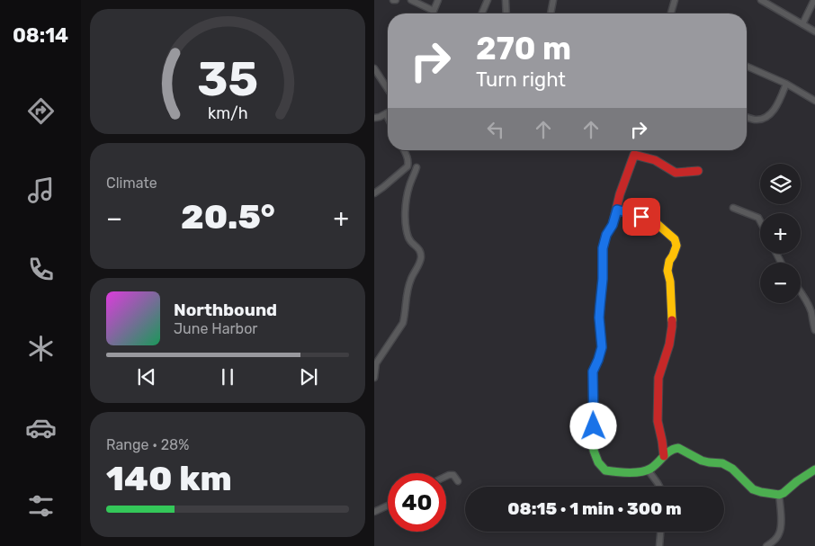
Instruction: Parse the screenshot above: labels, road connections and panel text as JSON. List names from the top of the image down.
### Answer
{
  "page": {
    "tabs": "08:14",
    "turn": ["270 m", "Turn right"],
    "tile": [
      "Climate",
      ["Range · 28%", "140 km"]
    ],
    "map_buttons": ["+", "−"],
    "heat": ["−", "20.5°", "+"],
    "song": ["Northbound", "June Harbor"],
    "limit": "40",
    "trip": "08:15 · 1 min · 300 m",
    "gauge": ["35", "km/h"]
  }
}
